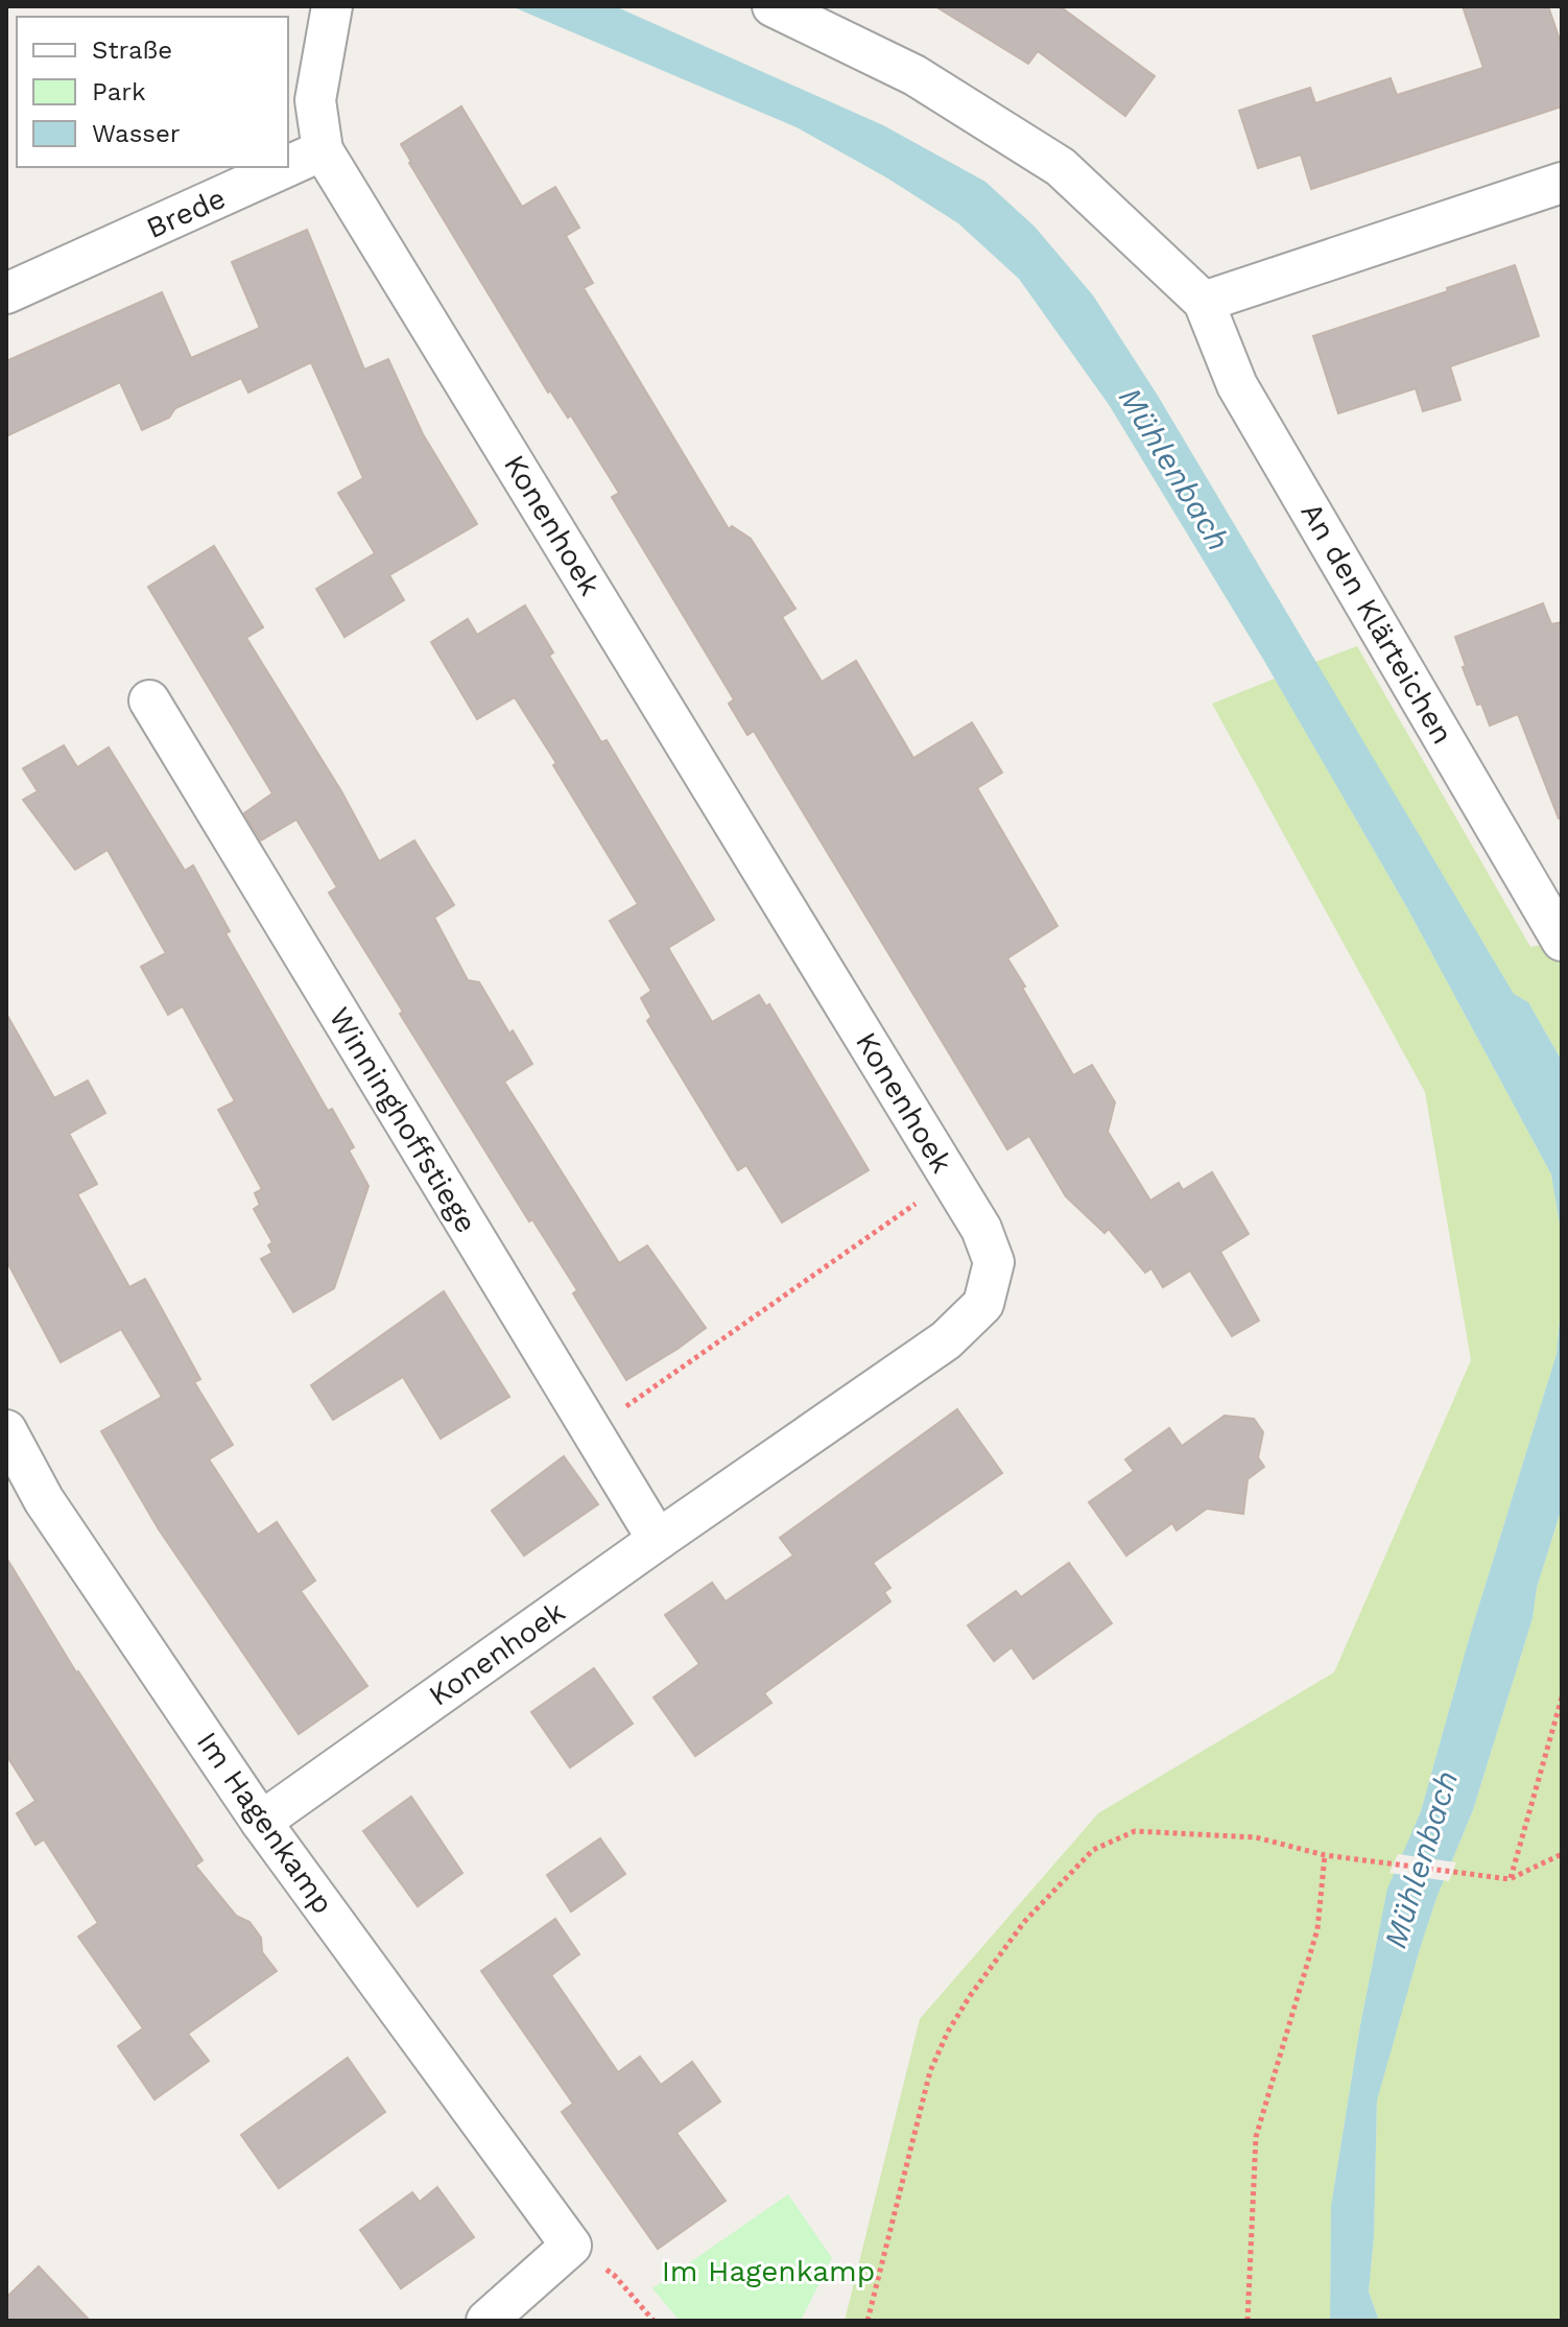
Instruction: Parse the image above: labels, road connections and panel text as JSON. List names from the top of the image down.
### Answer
{
  "streets": {
    "street": [
      "Brede",
      "Konenhoek",
      "An den Klärteichen",
      "Winninghoffstiege",
      "Im Hagenkamp"
    ]
  },
  "crossings": [
    ["Brede", "Konenhoek"],
    ["Konenhoek", "Winninghoffstiege"],
    ["Konenhoek", "Im Hagenkamp"]
  ],
  "water": ["Mühlenbach"],
  "parks": ["Im Hagenkamp"],
  "legend": ["Straße", "Park", "Wasser"]
}
